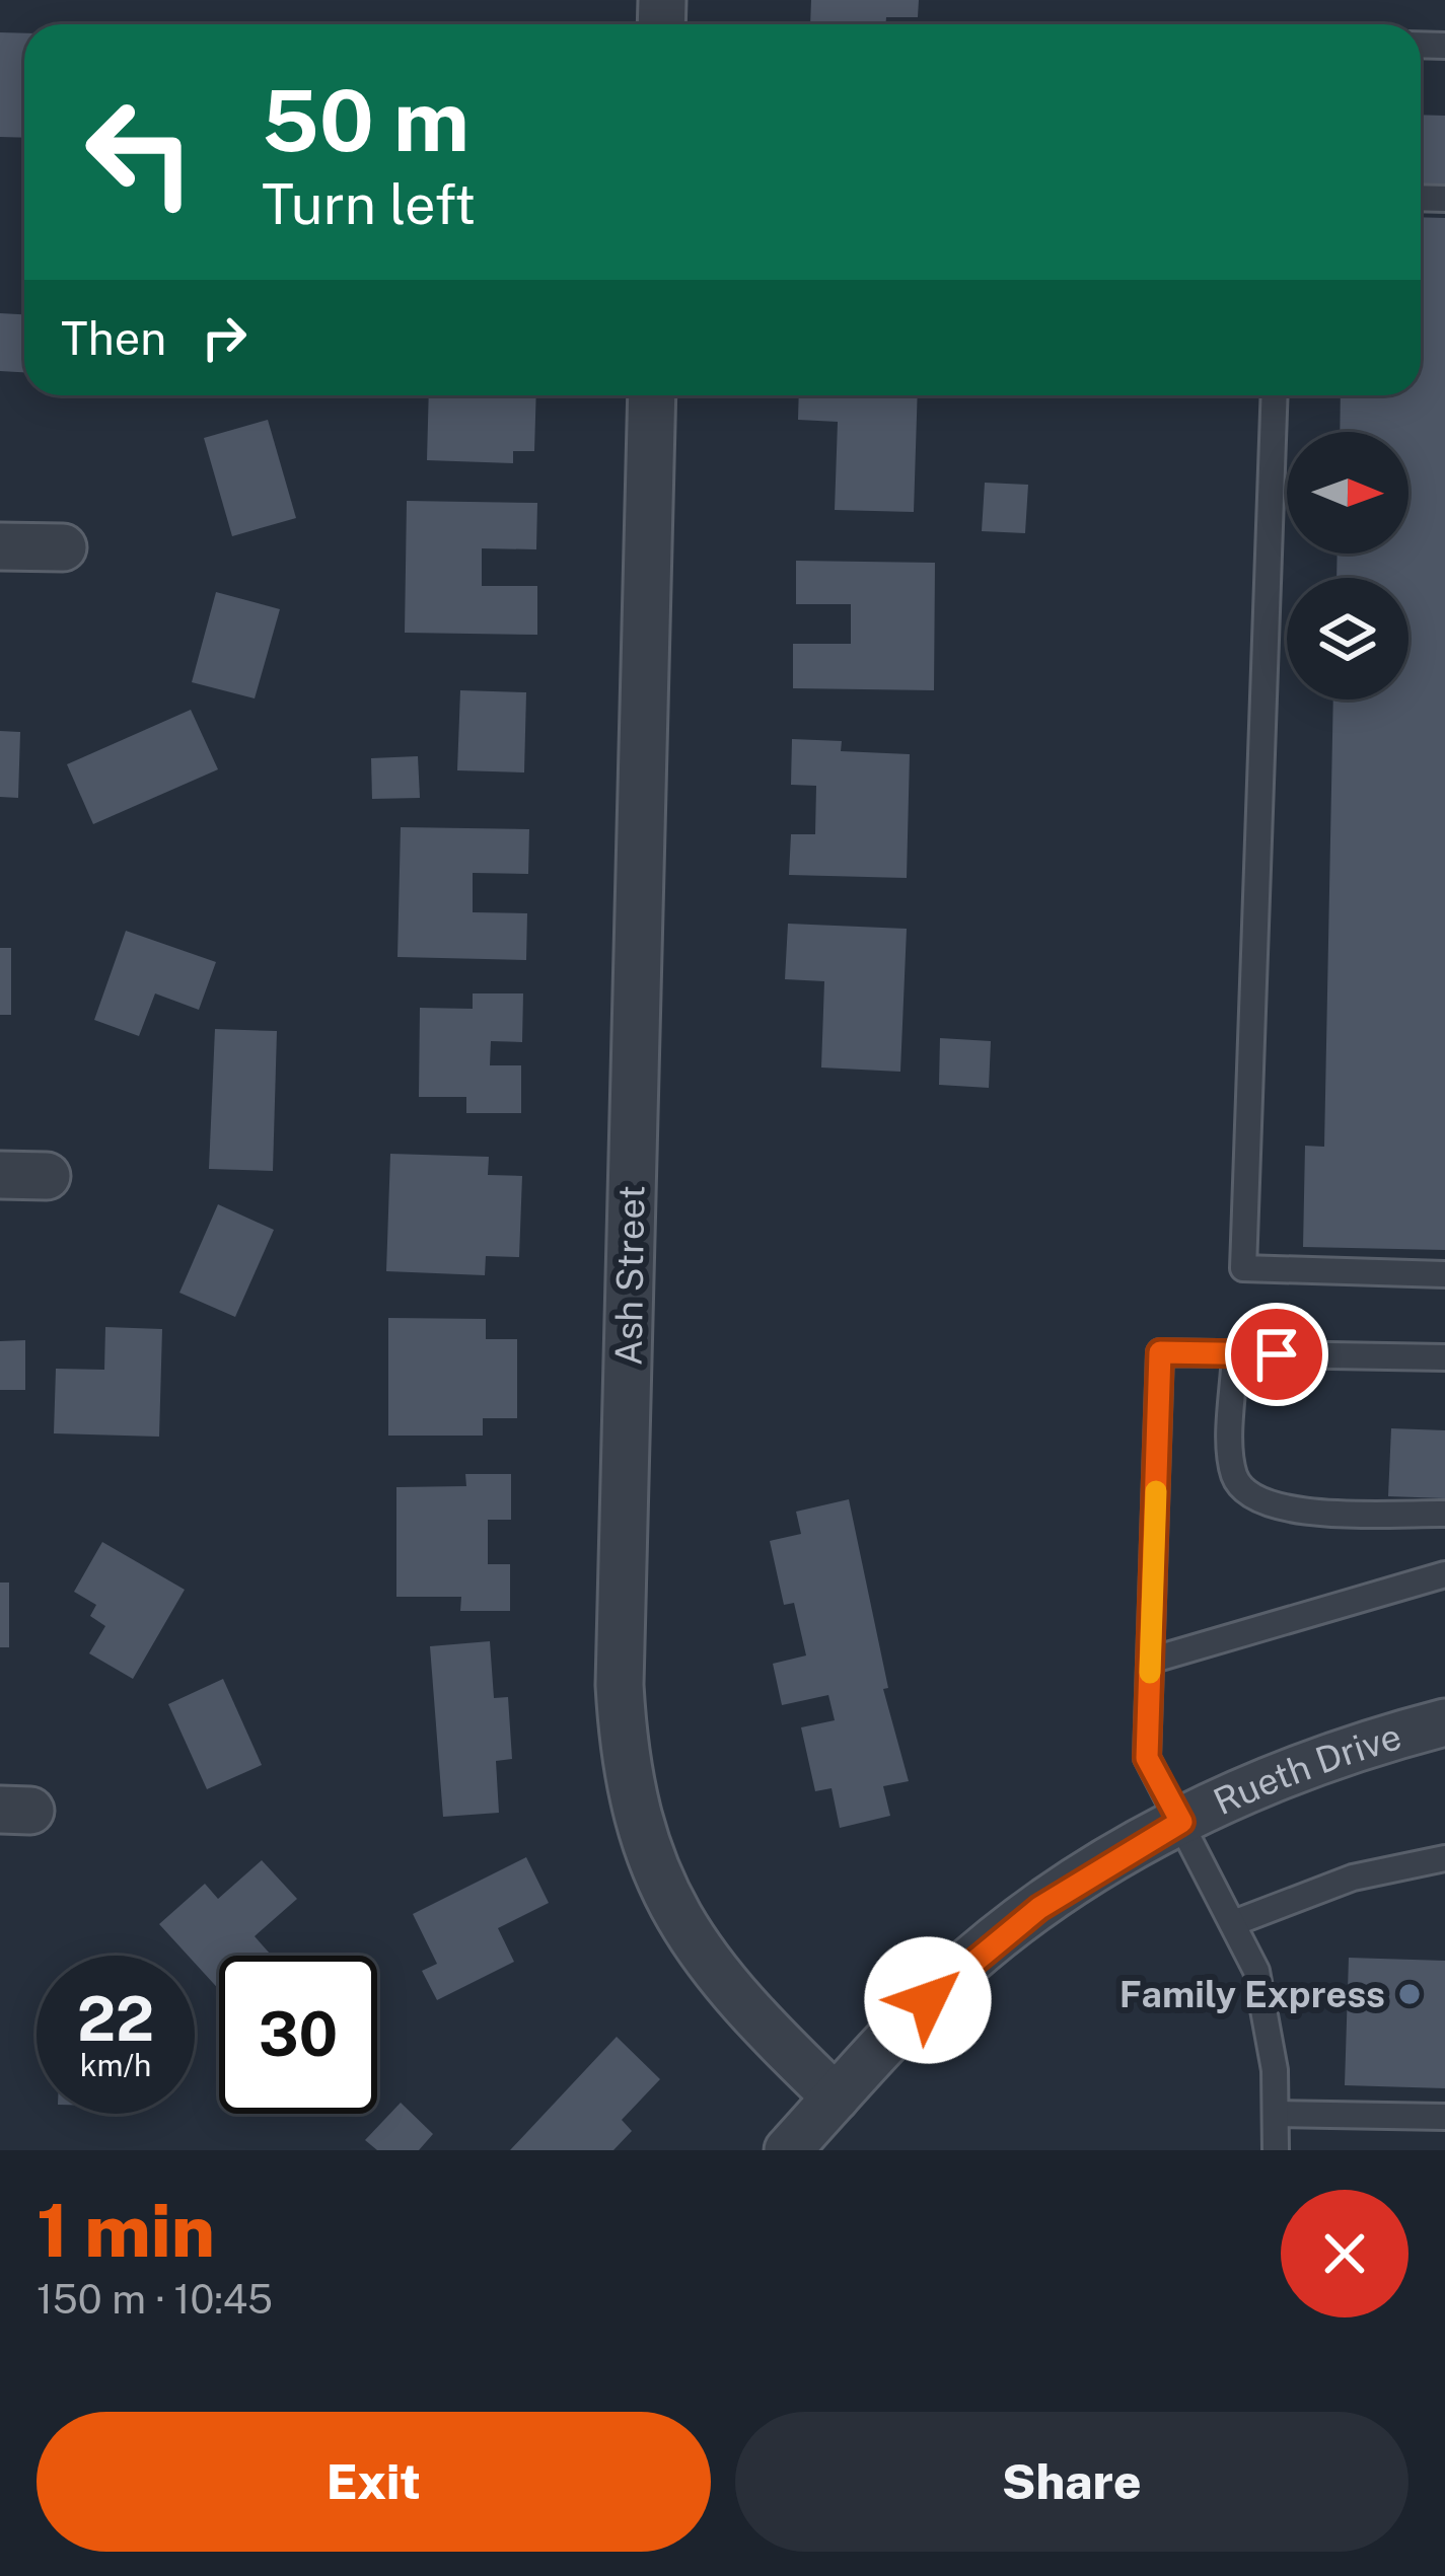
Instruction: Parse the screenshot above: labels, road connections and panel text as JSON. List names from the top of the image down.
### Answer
{
  "streets": {
    "street": ["Ash Street", "Rueth Drive"]
  },
  "crossings": [
    ["Ash Street", "Rueth Drive"]
  ],
  "places": ["Family Express"],
  "north": "right",
  "page": {
    "turn": ["50 m", "Turn left"],
    "then": "Then",
    "speed": "22 km/h",
    "limit": "30",
    "heading": ["1 min", "150 m · 10:45"],
    "buttons": ["Exit", "Share"]
  }
}
